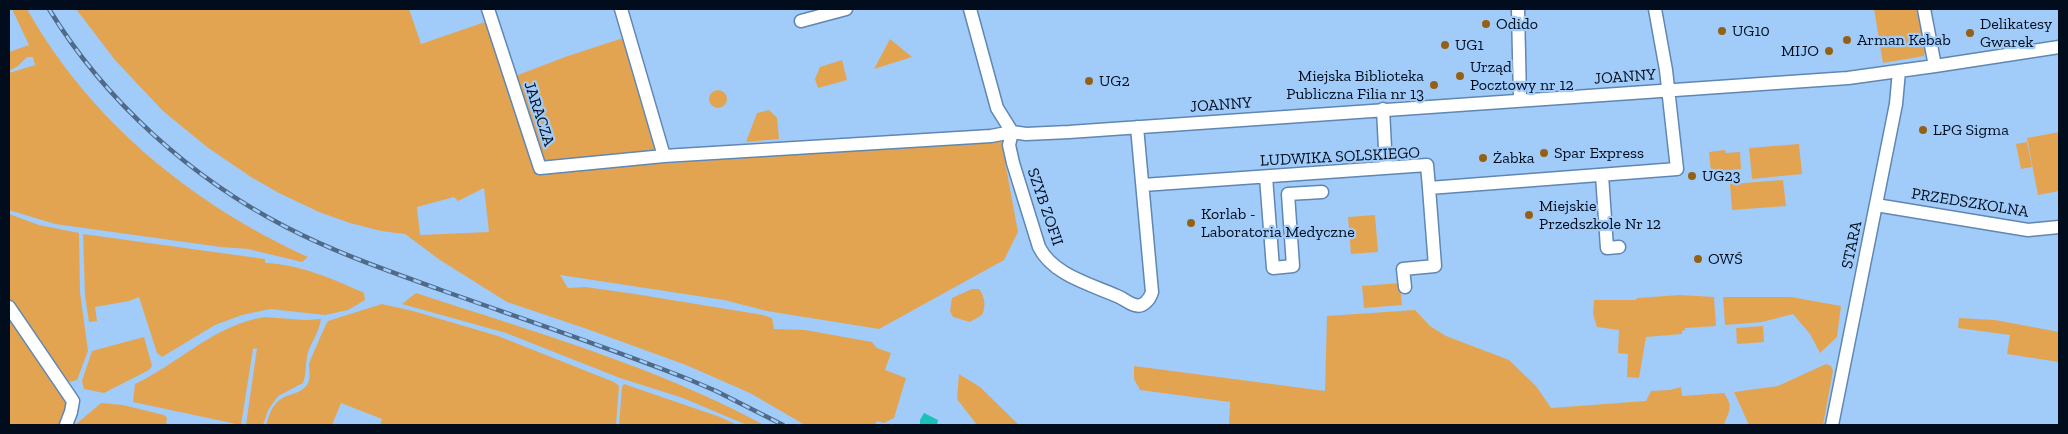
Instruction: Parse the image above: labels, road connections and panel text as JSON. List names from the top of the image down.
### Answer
{
  "streets": {
    "street": [
      "JOANNY",
      "JARACZA",
      "LUDWIKA SOLSKIEGO",
      "PRZEDSZKOLNA",
      "SZYB ZOFII",
      "STARA"
    ]
  },
  "crossings": [
    ["JOANNY", "JARACZA"],
    ["JOANNY", "SZYB ZOFII"],
    ["JOANNY", "STARA"],
    ["LUDWIKA SOLSKIEGO", "SZYB ZOFII"],
    ["PRZEDSZKOLNA", "STARA"]
  ],
  "places": [
    "Odido",
    "UG10",
    "Delikatesy Gwarek",
    "Arman Kebab",
    "UG1",
    "MIJO",
    "Urząd Pocztowy nr 12",
    "UG2",
    "Miejska Biblioteka Publiczna Filia nr 13",
    "LPG Sigma",
    "Spar Express",
    "Żabka",
    "UG23",
    "Miejskie Przedszkole Nr 12",
    "Korlab - Laboratoria Medyczne",
    "OWŚ"
  ]
}
